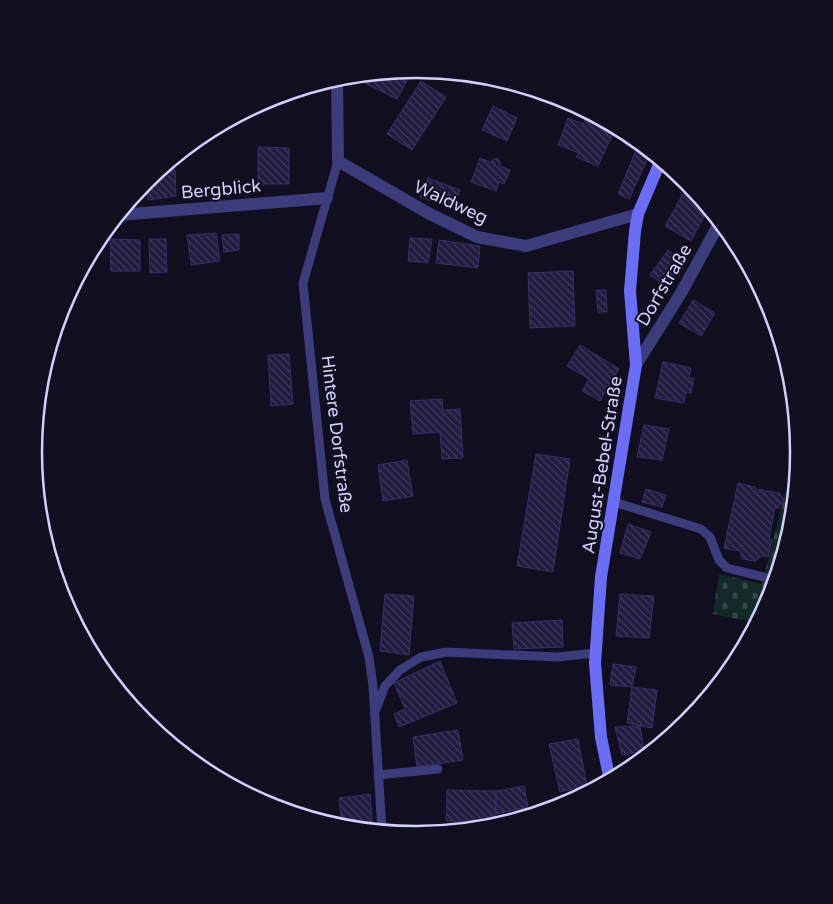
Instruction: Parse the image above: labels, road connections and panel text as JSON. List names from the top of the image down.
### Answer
{
  "streets": {
    "main road": ["August-Bebel-Straße"],
    "street": ["Bergblick", "Waldweg", "Dorfstraße"],
    "lane": ["Hintere Dorfstraße"]
  },
  "crossings": [
    ["Bergblick", "Hintere Dorfstraße"],
    ["Waldweg", "Hintere Dorfstraße"],
    ["Waldweg", "August-Bebel-Straße"],
    ["Dorfstraße", "August-Bebel-Straße"]
  ]
}
